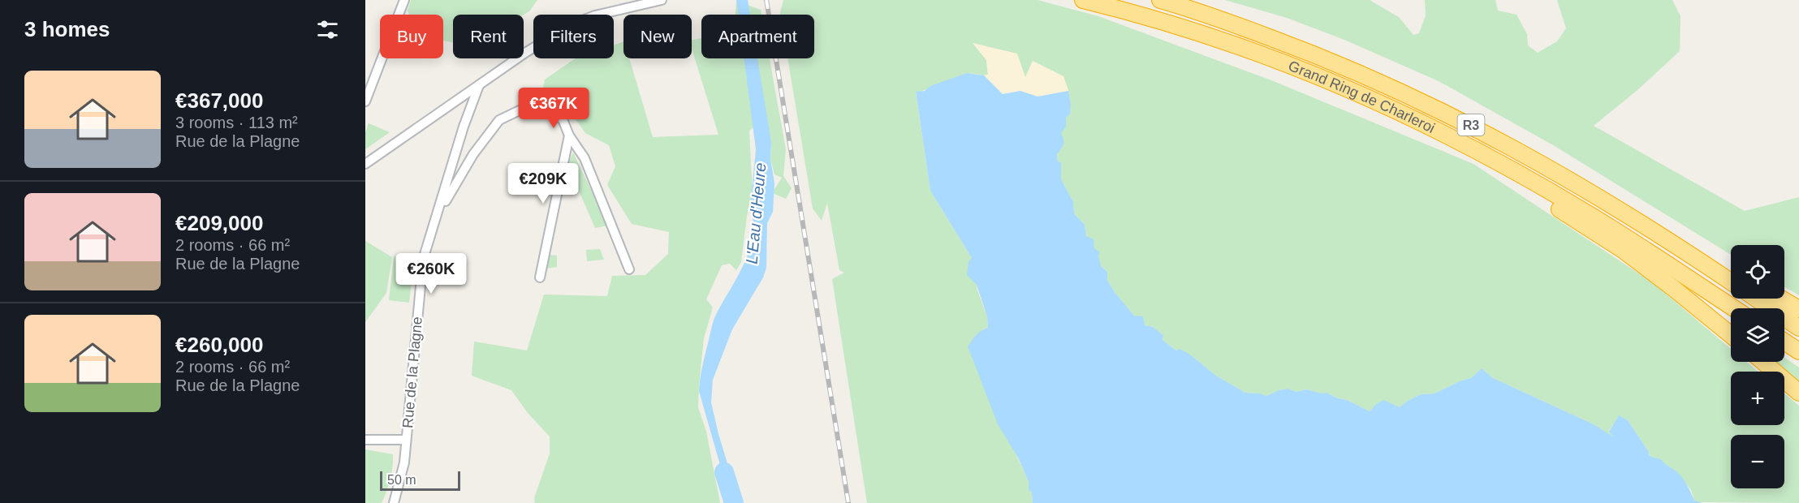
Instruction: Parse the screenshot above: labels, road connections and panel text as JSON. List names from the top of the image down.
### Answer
{
  "streets": {
    "highway": ["Grand Ring de Charleroi", "R3"],
    "street": ["Rue de la Plagne"]
  },
  "water": ["L'Eau d'Heure"],
  "scale_bar": "50 m",
  "page": {
    "heading": "3 homes",
    "chip": [
      "Buy",
      "Rent",
      "Filters",
      "New",
      "Apartment"
    ],
    "list": [
      {
        "name": "€367,000",
        "note": "3 rooms · 113 m² · Rue de la Plagne"
      },
      {
        "name": "€209,000",
        "note": "2 rooms · 66 m² · Rue de la Plagne"
      },
      {
        "name": "€260,000",
        "note": "2 rooms · 66 m² · Rue de la Plagne"
      }
    ],
    "price": ["€367K", "€209K", "€260K"],
    "map_buttons": ["+", "−"],
    "scale": "50 m"
  }
}
